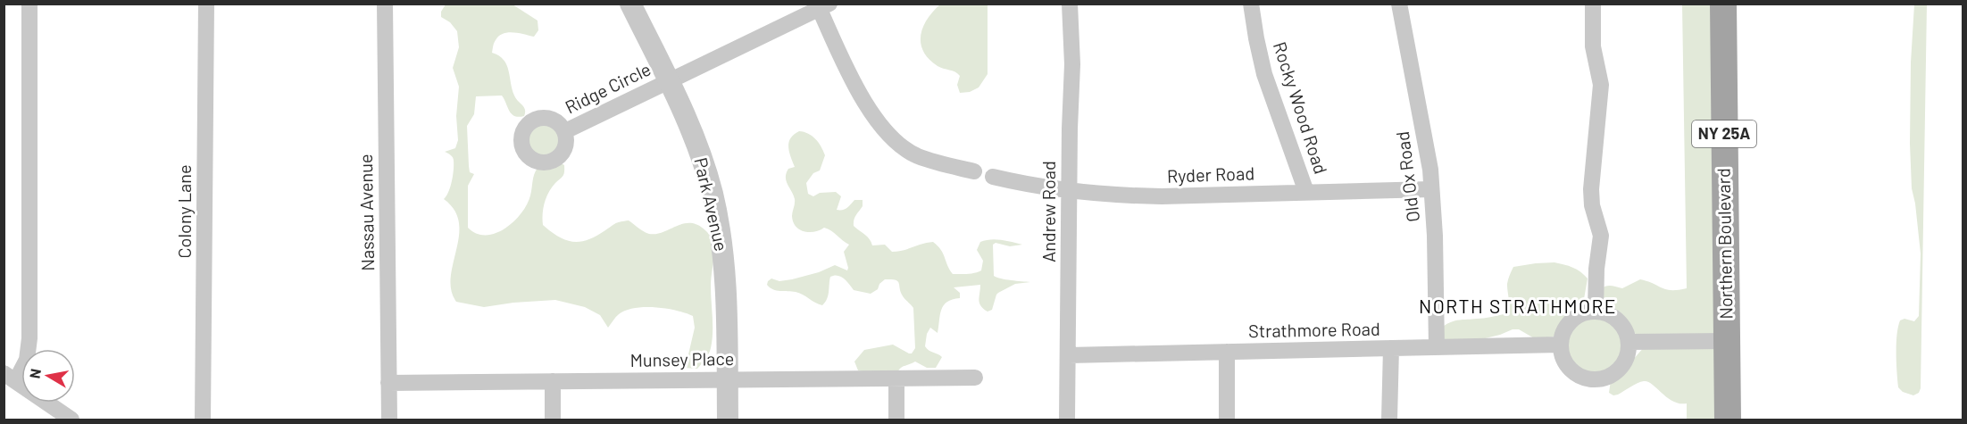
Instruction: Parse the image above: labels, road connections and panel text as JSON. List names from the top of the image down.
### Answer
{
  "streets": {
    "main road": ["NY 25A", "Northern Boulevard"],
    "street": [
      "Ridge Circle",
      "Rocky Wood Road",
      "Ryder Road",
      "Old Ox Road",
      "Park Avenue",
      "Colony Lane",
      "Andrew Road",
      "Nassau Avenue",
      "Strathmore Road",
      "Munsey Place"
    ]
  },
  "crossings": [
    ["Ridge Circle", "Park Avenue"],
    ["Rocky Wood Road", "Ryder Road"],
    ["Ryder Road", "Old Ox Road"],
    ["Ryder Road", "Andrew Road"],
    ["Old Ox Road", "Strathmore Road"],
    ["Park Avenue", "Munsey Place"],
    ["Andrew Road", "Strathmore Road"],
    ["Nassau Avenue", "Munsey Place"]
  ],
  "districts": ["NORTH STRATHMORE"],
  "north": "left"
}
